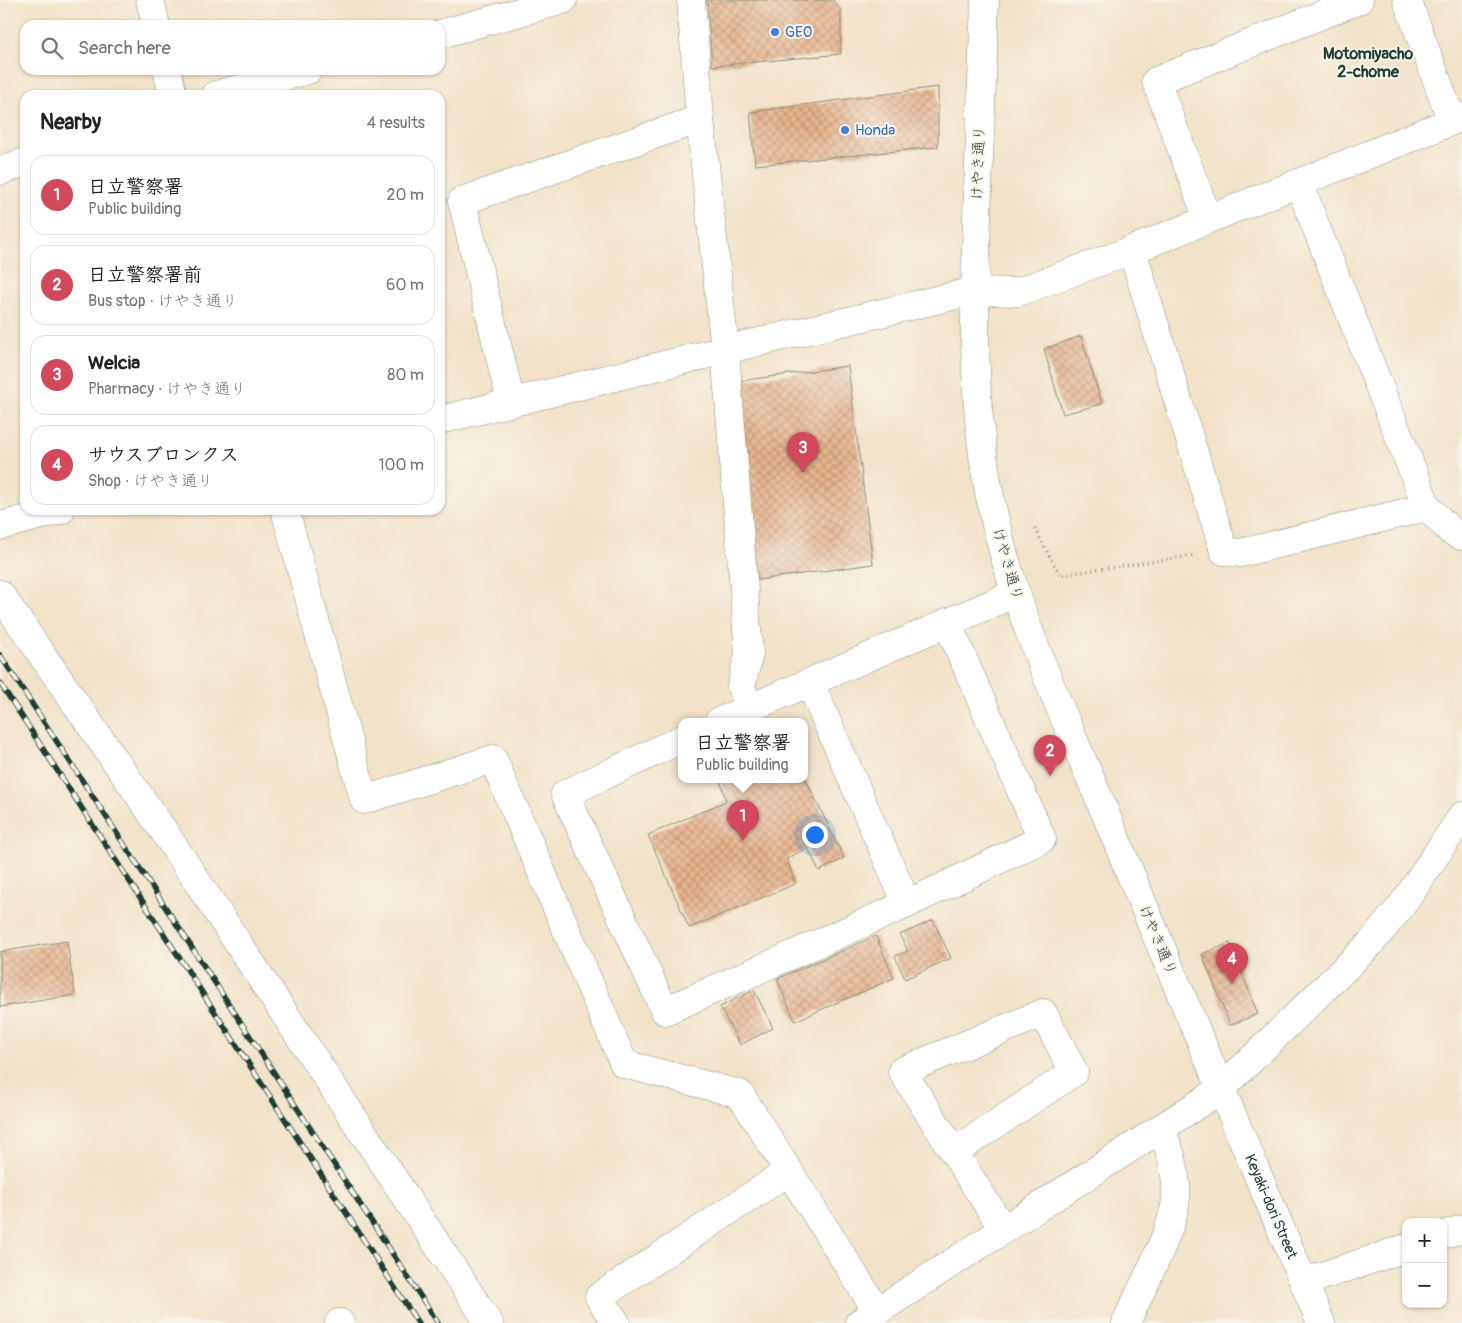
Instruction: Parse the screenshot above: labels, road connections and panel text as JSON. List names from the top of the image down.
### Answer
{
  "streets": {
    "street": ["けやき通り", "Keyaki-dori Street"]
  },
  "crossings": [
    ["けやき通り", "Keyaki-dori Street"]
  ],
  "districts": ["Motomiyacho 2-chome"],
  "places": ["GEO", "Honda"],
  "page": {
    "search": "Search here",
    "heading": ["Nearby", "4 results"],
    "list": [
      {
        "mark": "1",
        "name": "日立警察署",
        "note": "Public building",
        "value": "20 m"
      },
      {
        "mark": "2",
        "name": "日立警察署前",
        "note": "Bus stop · けやき通り",
        "value": "60 m"
      },
      {
        "mark": "3",
        "name": "Welcia",
        "note": "Pharmacy · けやき通り",
        "value": "80 m"
      },
      {
        "mark": "4",
        "name": "サウスブロンクス",
        "note": "Shop · けやき通り",
        "value": "100 m"
      }
    ],
    "pins": [
      "3",
      "2",
      "1",
      "4"
    ],
    "popup": ["日立警察署", "Public building"],
    "map_buttons": ["+", "−"]
  }
}
